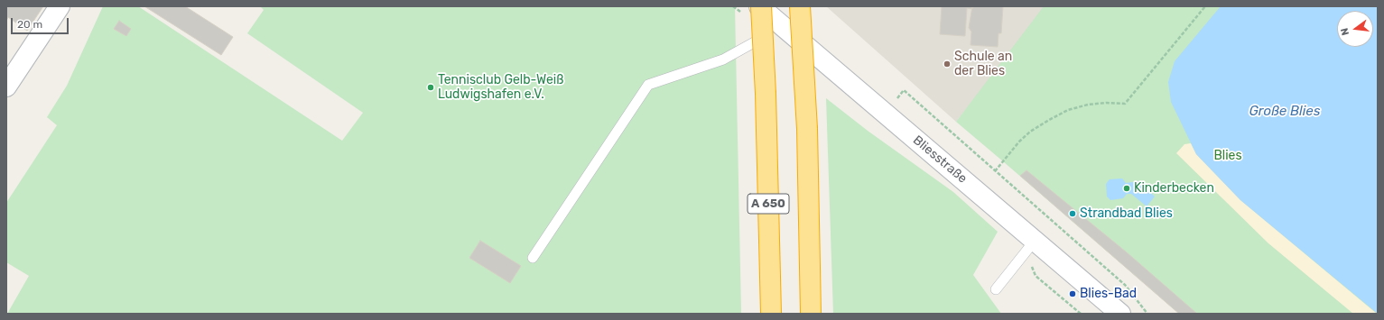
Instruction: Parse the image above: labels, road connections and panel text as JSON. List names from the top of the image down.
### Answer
{
  "streets": {
    "highway": ["A 650"],
    "street": ["Bliesstraße"]
  },
  "crossings": [
    ["Bliesstraße", "A 650"]
  ],
  "water": ["Große Blies"],
  "parks": ["Blies"],
  "places": [
    "Schule an der Blies",
    "Tennisclub Gelb-Weiß Ludwigshafen e.V.",
    "Kinderbecken",
    "Strandbad Blies",
    "Blies-Bad"
  ],
  "scale_bar": "20 m",
  "north": "left"
}
